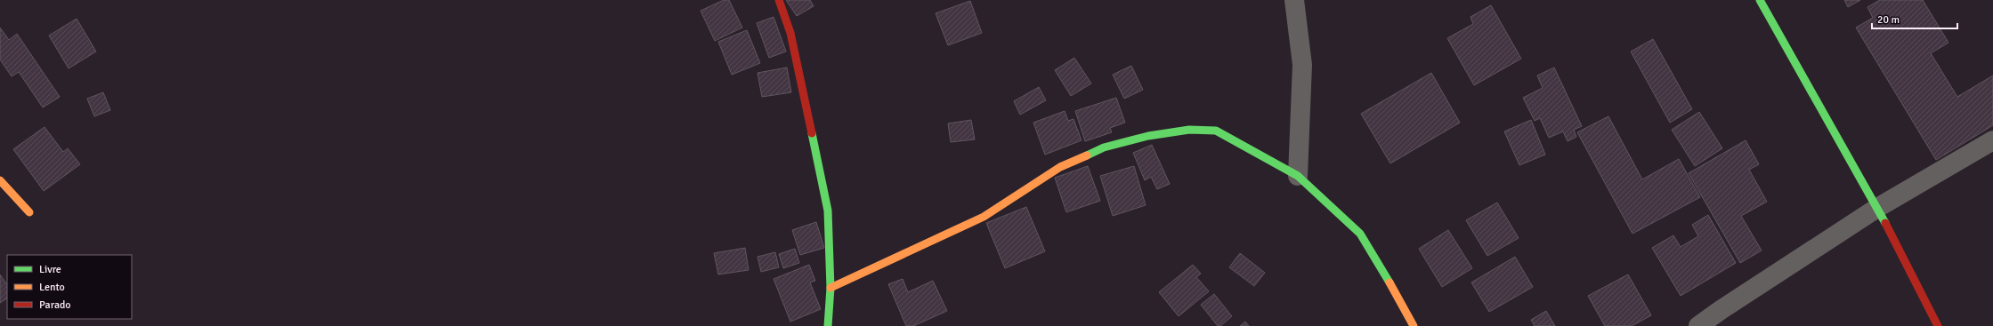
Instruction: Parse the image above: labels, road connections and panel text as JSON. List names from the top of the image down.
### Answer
{
  "legend": ["Livre", "Lento", "Parado"],
  "scale_bar": "20 m"
}
